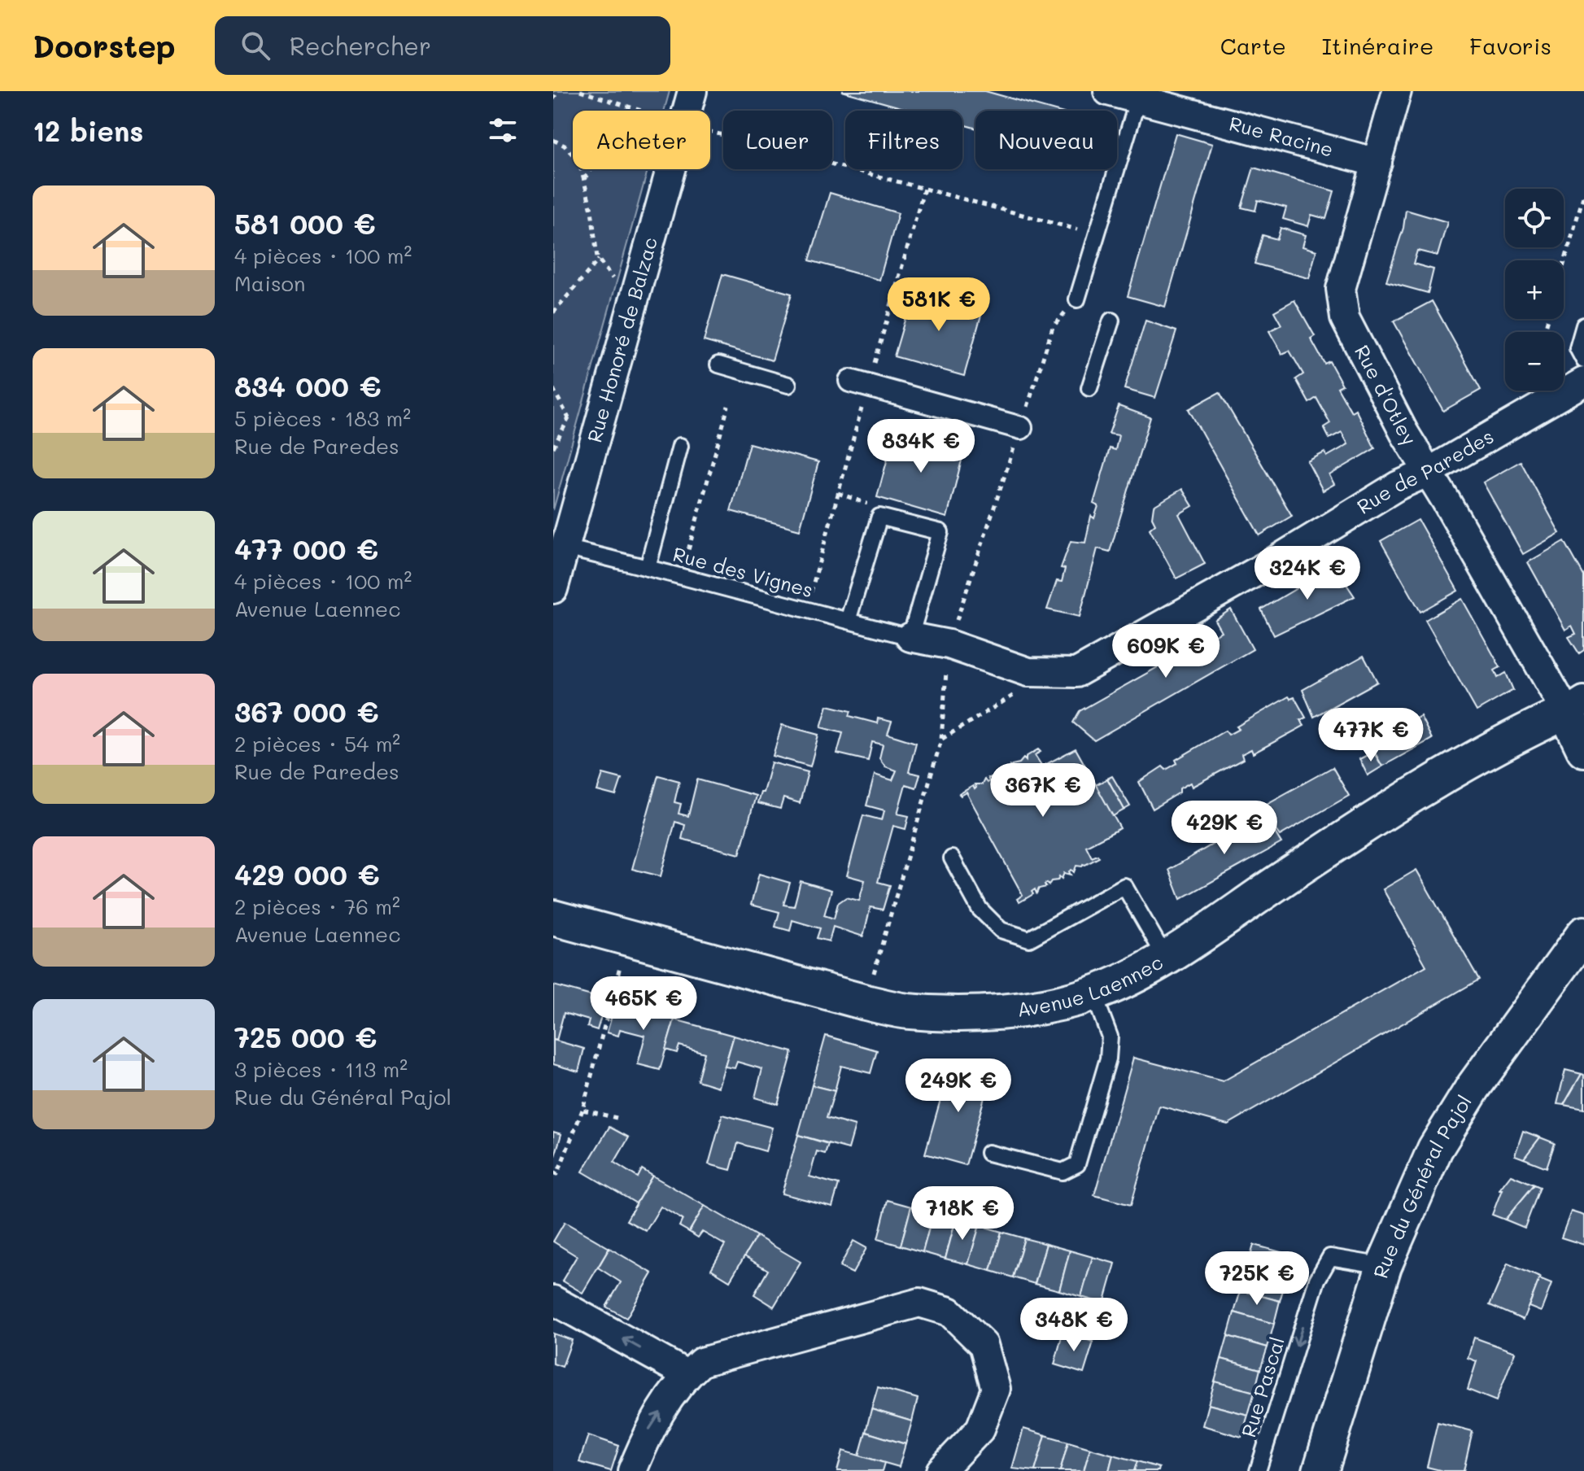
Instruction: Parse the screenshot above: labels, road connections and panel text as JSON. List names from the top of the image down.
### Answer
{
  "streets": {
    "street": [
      "Rue Racine",
      "Rue Honoré de Balzac",
      "Rue d'Otley",
      "Rue de Paredes",
      "Avenue Laennec",
      "Rue du Général Pajol"
    ],
    "lane": ["Rue des Vignes", "Rue Pascal"]
  },
  "crossings": [
    ["Rue Racine", "Rue d'Otley"],
    ["Rue Honoré de Balzac", "Rue des Vignes"],
    ["Rue d'Otley", "Rue de Paredes"],
    ["Rue d'Otley", "Avenue Laennec"],
    ["Rue de Paredes", "Rue des Vignes"],
    ["Rue du Général Pajol", "Rue Pascal"]
  ],
  "one_way": ["Rue Pascal"],
  "page": {
    "header": "Doorstep",
    "search": "Rechercher",
    "nav": ["Carte", "Itinéraire", "Favoris"],
    "heading": "12 biens",
    "chip": [
      "Acheter",
      "Louer",
      "Filtres",
      "Nouveau"
    ],
    "list": [
      {
        "name": "581 000 €",
        "note": "4 pièces · 100 m² · Maison"
      },
      {
        "name": "834 000 €",
        "note": "5 pièces · 183 m² · Rue de Paredes"
      },
      {
        "name": "477 000 €",
        "note": "4 pièces · 100 m² · Avenue Laennec"
      },
      {
        "name": "367 000 €",
        "note": "2 pièces · 54 m² · Rue de Paredes"
      },
      {
        "name": "429 000 €",
        "note": "2 pièces · 76 m² · Avenue Laennec"
      },
      {
        "name": "725 000 €",
        "note": "3 pièces · 113 m² · Rue du Général Pajol"
      }
    ],
    "map_buttons": ["+", "−"],
    "price": [
      "581K €",
      "834K €",
      "324K €",
      "609K €",
      "477K €",
      "367K €",
      "429K €",
      "465K €",
      "249K €",
      "718K €",
      "725K €",
      "348K €"
    ]
  }
}
